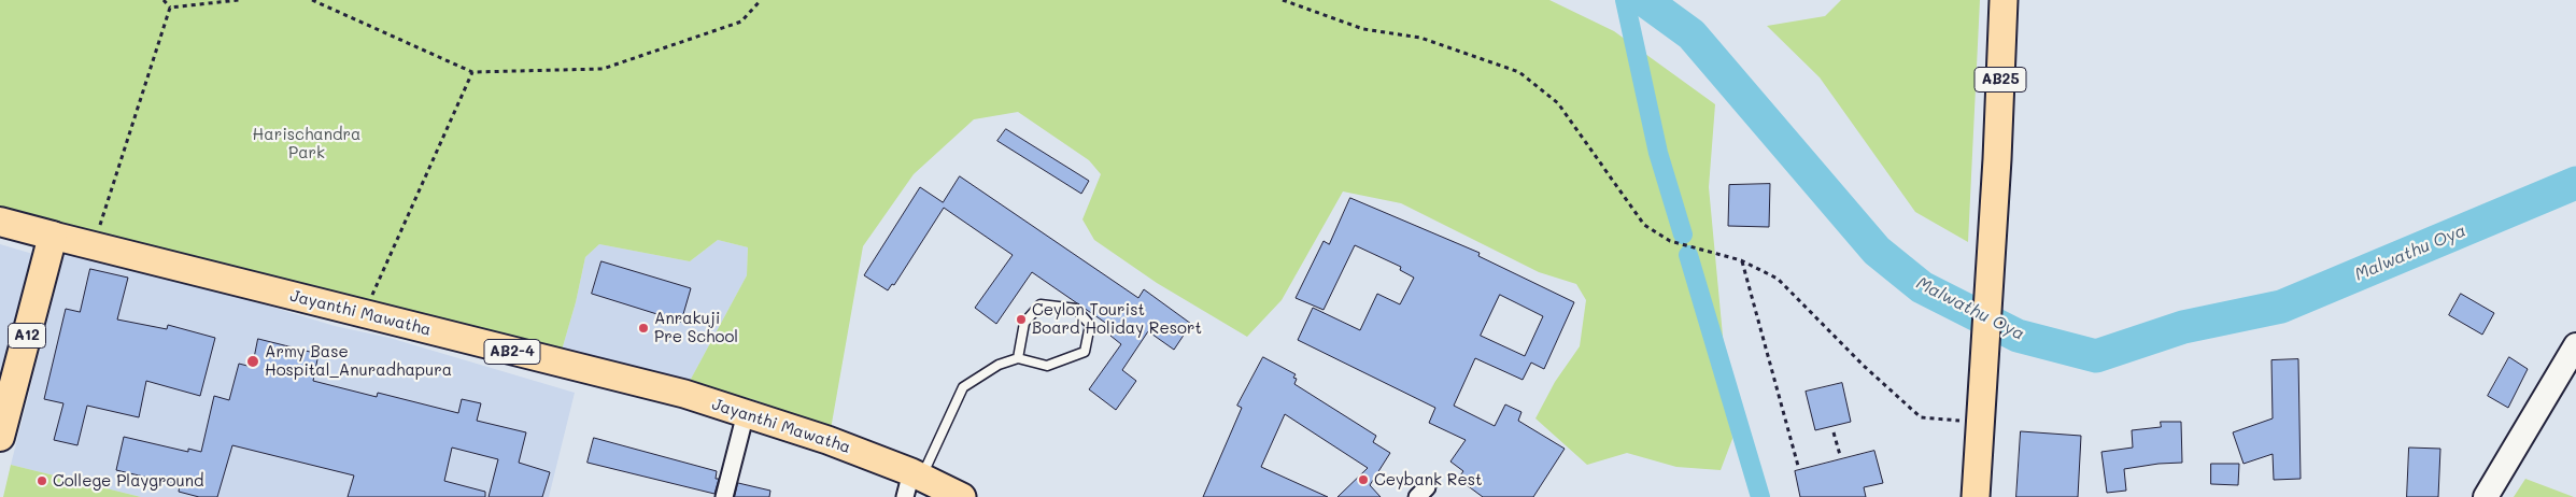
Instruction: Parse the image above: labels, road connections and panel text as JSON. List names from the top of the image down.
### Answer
{
  "streets": {
    "highway": ["Jayanthi Mawatha", "A12"],
    "main road": ["AB25", "AB2-4"]
  },
  "crossings": [
    ["Jayanthi Mawatha", "A12"]
  ],
  "water": ["Malwathu Oya"],
  "parks": ["Harischandra Park"],
  "places": [
    "Ceylon Tourist Board Holiday Resort",
    "Anrakuji Pre School",
    "Army Base Hospital_Anuradhapura",
    "Ceybank Rest",
    "College Playground"
  ]
}
